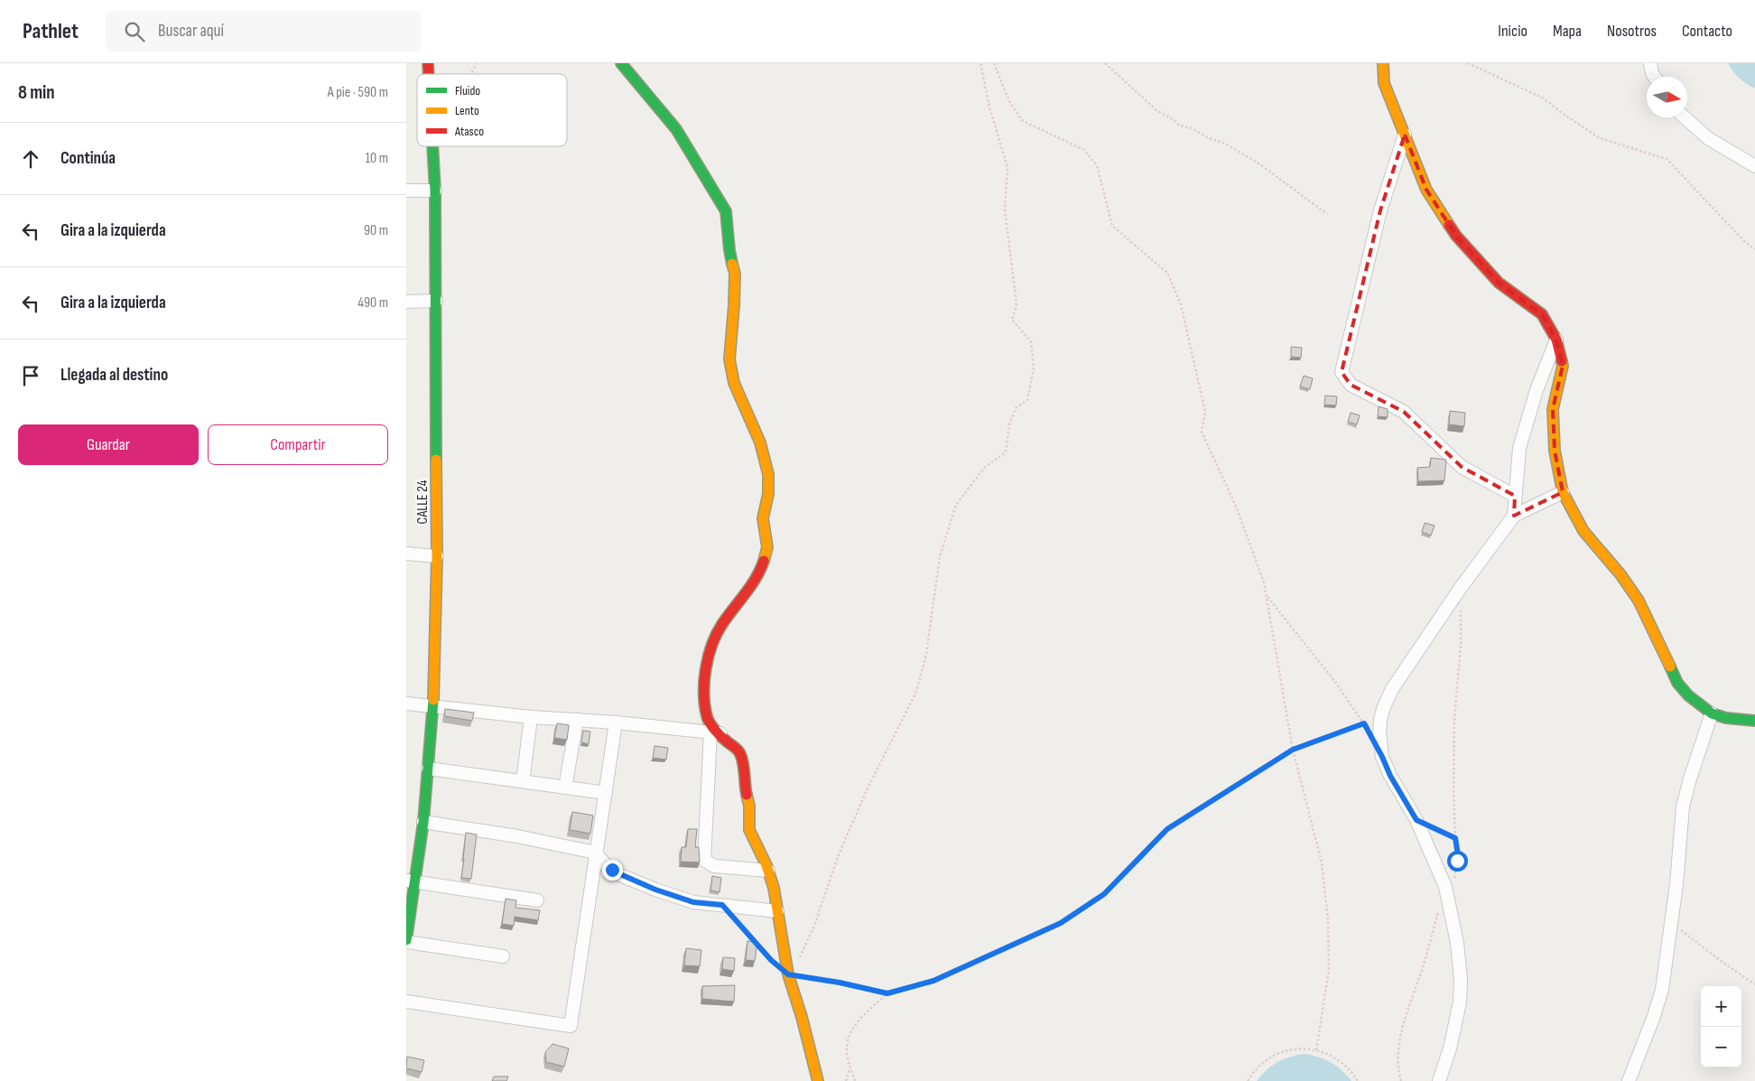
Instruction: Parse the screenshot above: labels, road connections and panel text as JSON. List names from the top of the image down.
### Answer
{
  "streets": {
    "street": ["CALLE 24"]
  },
  "legend": ["Fluido", "Lento", "Atasco"],
  "north": "right",
  "page": {
    "header": "Pathlet",
    "search": "Buscar aquí",
    "nav": [
      "Inicio",
      "Mapa",
      "Nosotros",
      "Contacto"
    ],
    "heading": ["8 min", "A pie · 590 m"],
    "list": [
      ["Continúa", "10 m"],
      ["Gira a la izquierda", "90 m"],
      ["Gira a la izquierda", "490 m"],
      "Llegada al destino"
    ],
    "buttons": ["Guardar", "Compartir"],
    "map_buttons": ["+", "−"]
  }
}
